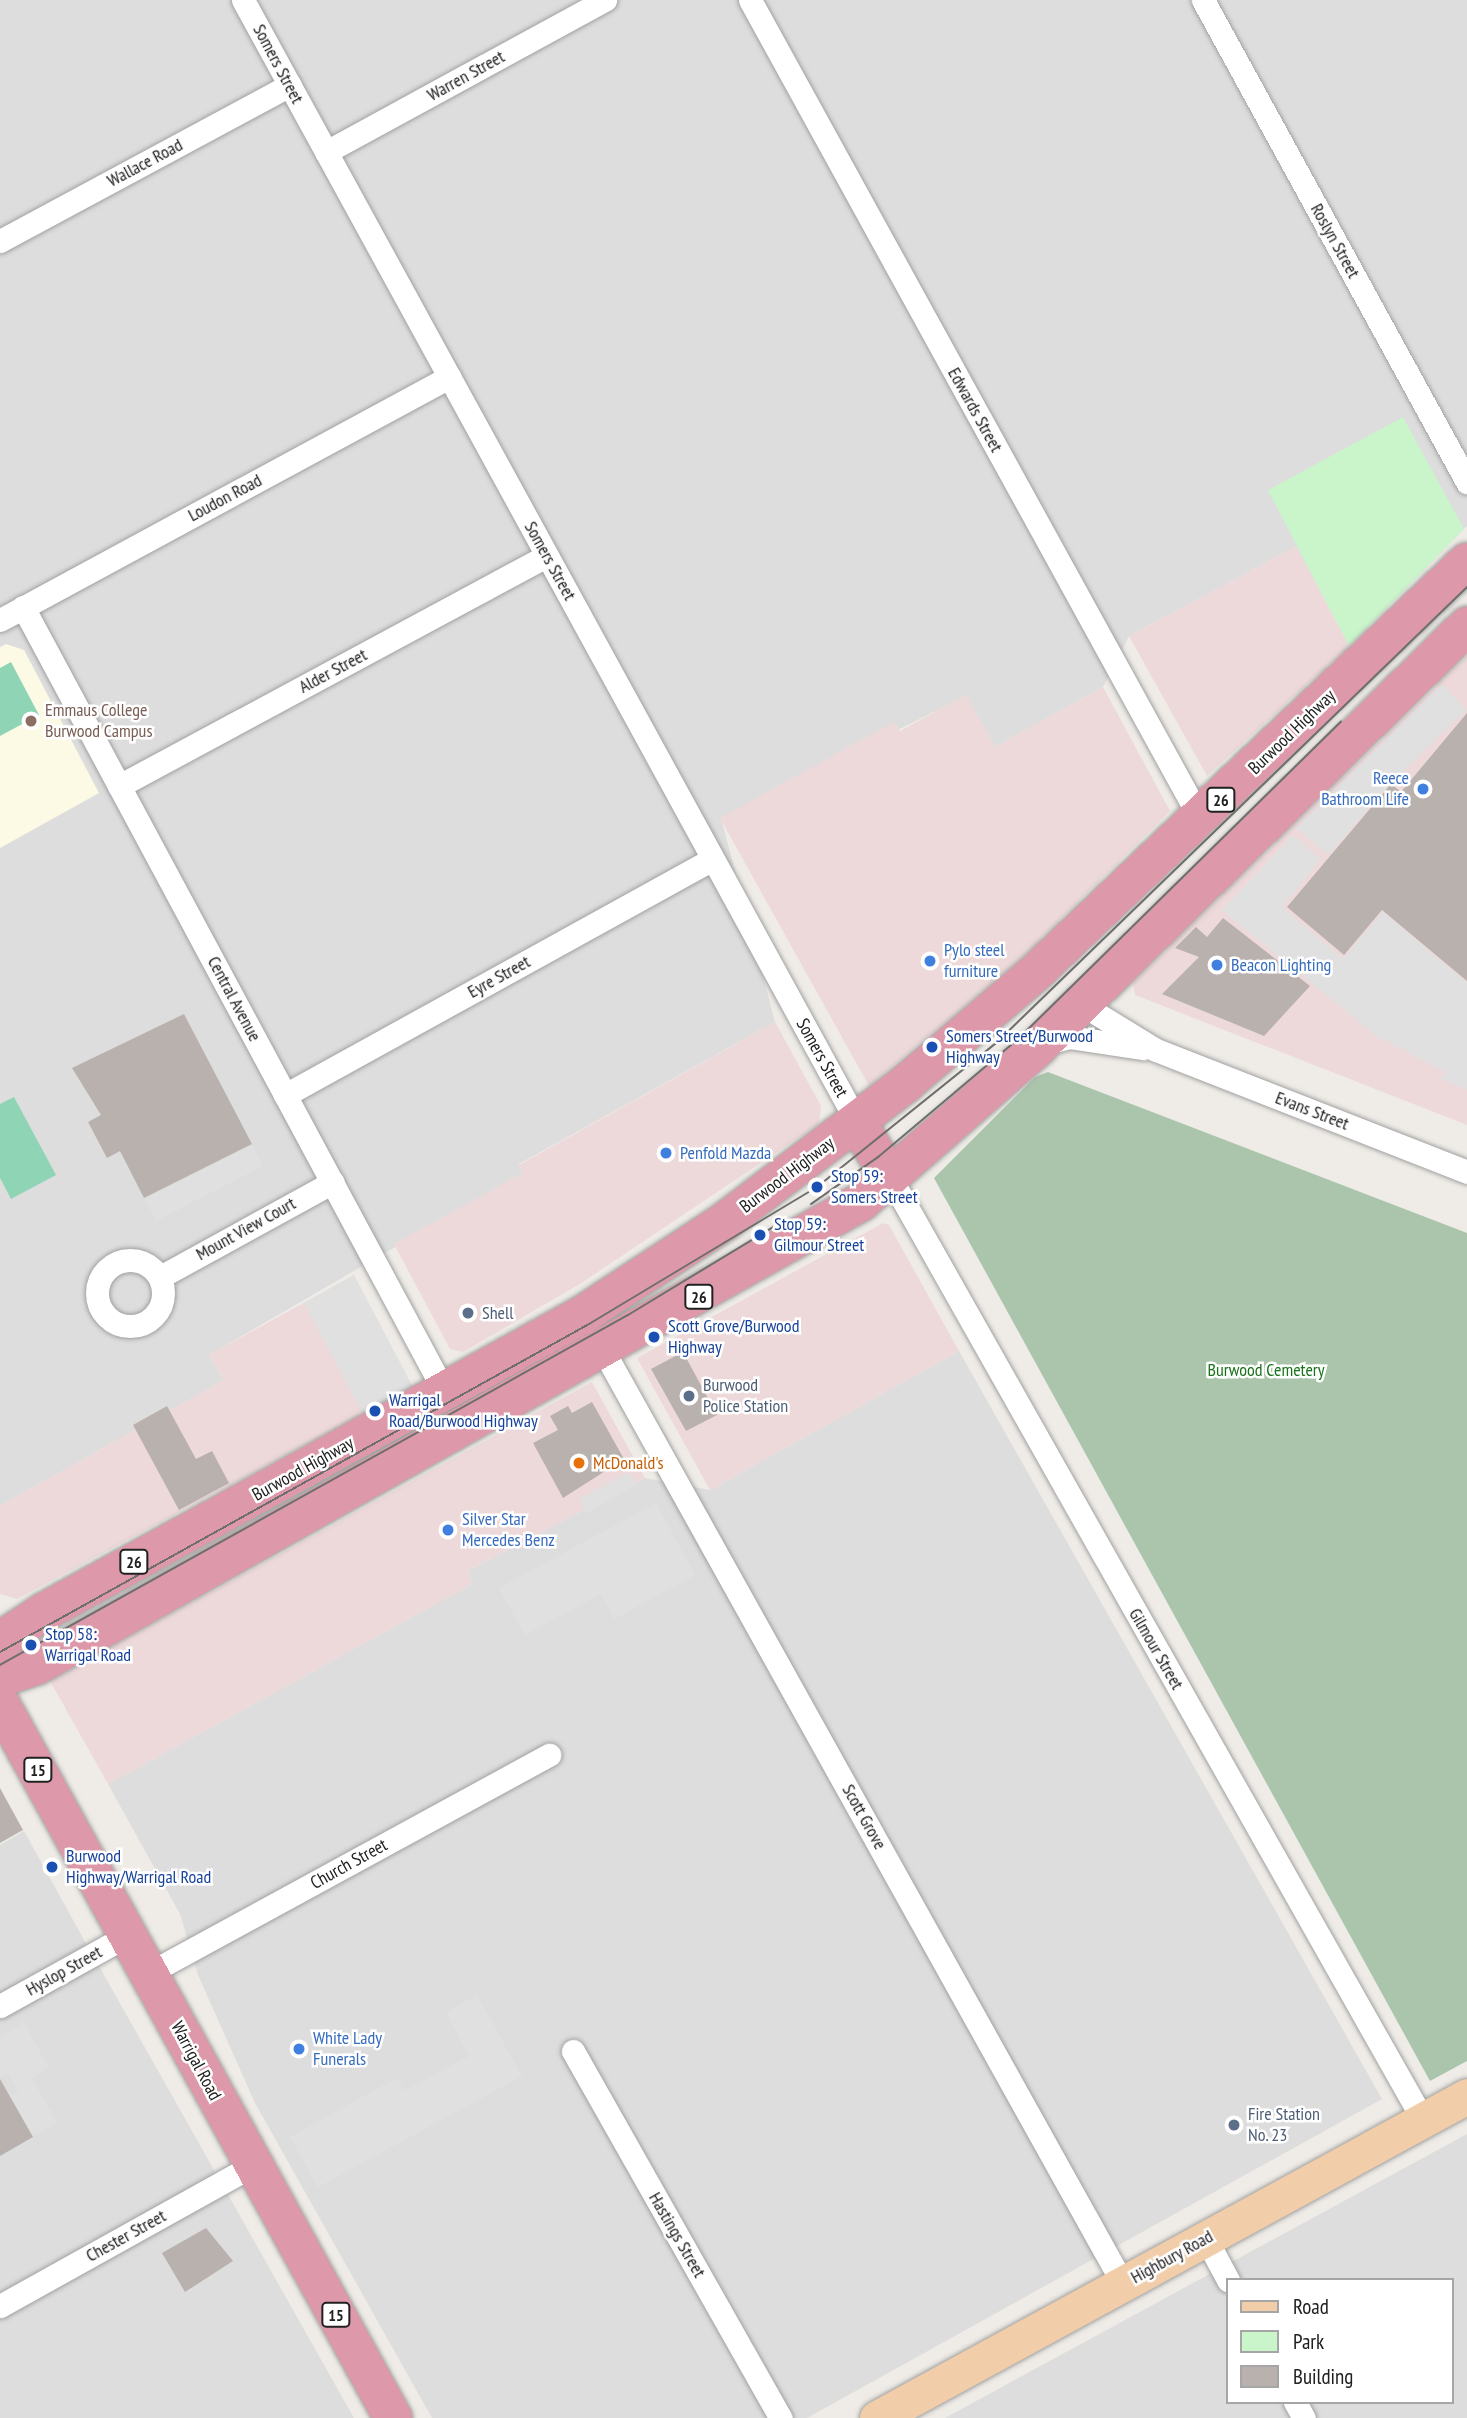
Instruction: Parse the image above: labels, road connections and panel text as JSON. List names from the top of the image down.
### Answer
{
  "streets": {
    "highway": [
      "Burwood Highway",
      "26",
      "15",
      "Warrigal Road"
    ],
    "main road": ["Highbury Road"],
    "street": [
      "Somers Street",
      "Warren Street",
      "Wallace Road",
      "Roslyn Street",
      "Edwards Street",
      "Loudon Road",
      "Alder Street",
      "Eyre Street",
      "Central Avenue",
      "Evans Street",
      "Mount View Court",
      "Gilmour Street",
      "Scott Grove",
      "Church Street",
      "Hyslop Street",
      "Hastings Street",
      "Chester Street"
    ]
  },
  "crossings": [
    ["Somers Street", "Warren Street"],
    ["Somers Street", "Wallace Road"],
    ["Somers Street", "Loudon Road"],
    ["Somers Street", "Alder Street"],
    ["Somers Street", "Burwood Highway"],
    ["Somers Street", "Eyre Street"],
    ["Edwards Street", "Burwood Highway"],
    ["Loudon Road", "Central Avenue"],
    ["Alder Street", "Central Avenue"],
    ["Burwood Highway", "Central Avenue"],
    ["26", "Evans Street"],
    ["26", "Gilmour Street"],
    ["26", "Scott Grove"],
    ["Eyre Street", "Central Avenue"],
    ["Central Avenue", "Mount View Court"],
    ["Gilmour Street", "Highbury Road"],
    ["Scott Grove", "Highbury Road"],
    ["Church Street", "Warrigal Road"],
    ["Hyslop Street", "Warrigal Road"],
    ["Warrigal Road", "Chester Street"]
  ],
  "parks": ["Burwood Cemetery"],
  "places": [
    "Emmaus College Burwood Campus",
    "Reece Bathroom Life",
    "Pylo steel furniture",
    "Beacon Lighting",
    "Somers Street/Burwood Highway",
    "Penfold Mazda",
    "Stop 59: Somers Street",
    "Stop 59: Gilmour Street",
    "Shell",
    "Scott Grove/Burwood Highway",
    "Burwood Police Station",
    "Warrigal Road/Burwood Highway",
    "McDonald's",
    "Silver Star Mercedes Benz",
    "Stop 58: Warrigal Road",
    "Burwood Highway/Warrigal Road",
    "White Lady Funerals",
    "Fire Station No. 23"
  ],
  "legend": ["Road", "Park", "Building"]
}
